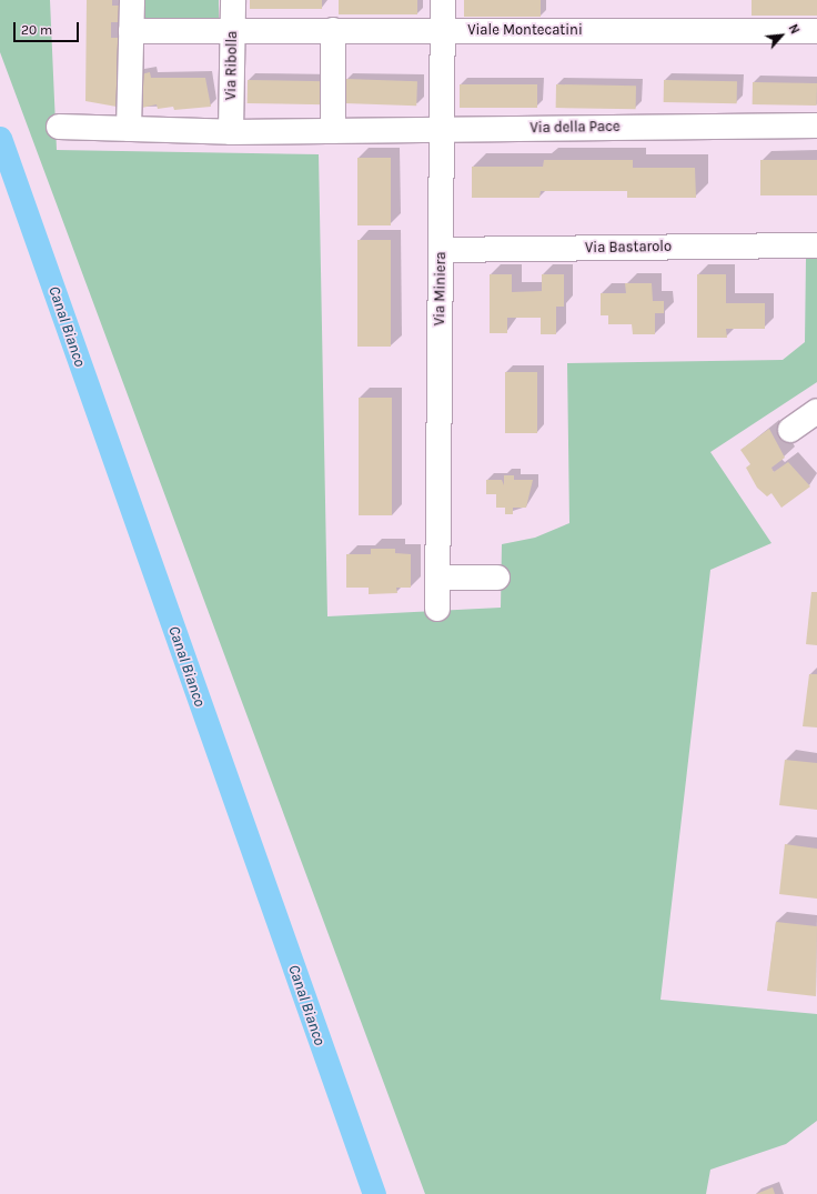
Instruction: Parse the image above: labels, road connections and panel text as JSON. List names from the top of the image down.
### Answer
{
  "streets": {
    "street": [
      "Viale Montecatini",
      "Via Ribolla",
      "Via della Pace",
      "Via Bastarolo",
      "Via Miniera"
    ]
  },
  "crossings": [
    ["Viale Montecatini", "Via Ribolla"],
    ["Viale Montecatini", "Via Miniera"],
    ["Via Ribolla", "Via della Pace"],
    ["Via della Pace", "Via Miniera"],
    ["Via Bastarolo", "Via Miniera"]
  ],
  "water": ["Canal Bianco"],
  "scale_bar": "20 m",
  "north": "top right"
}
